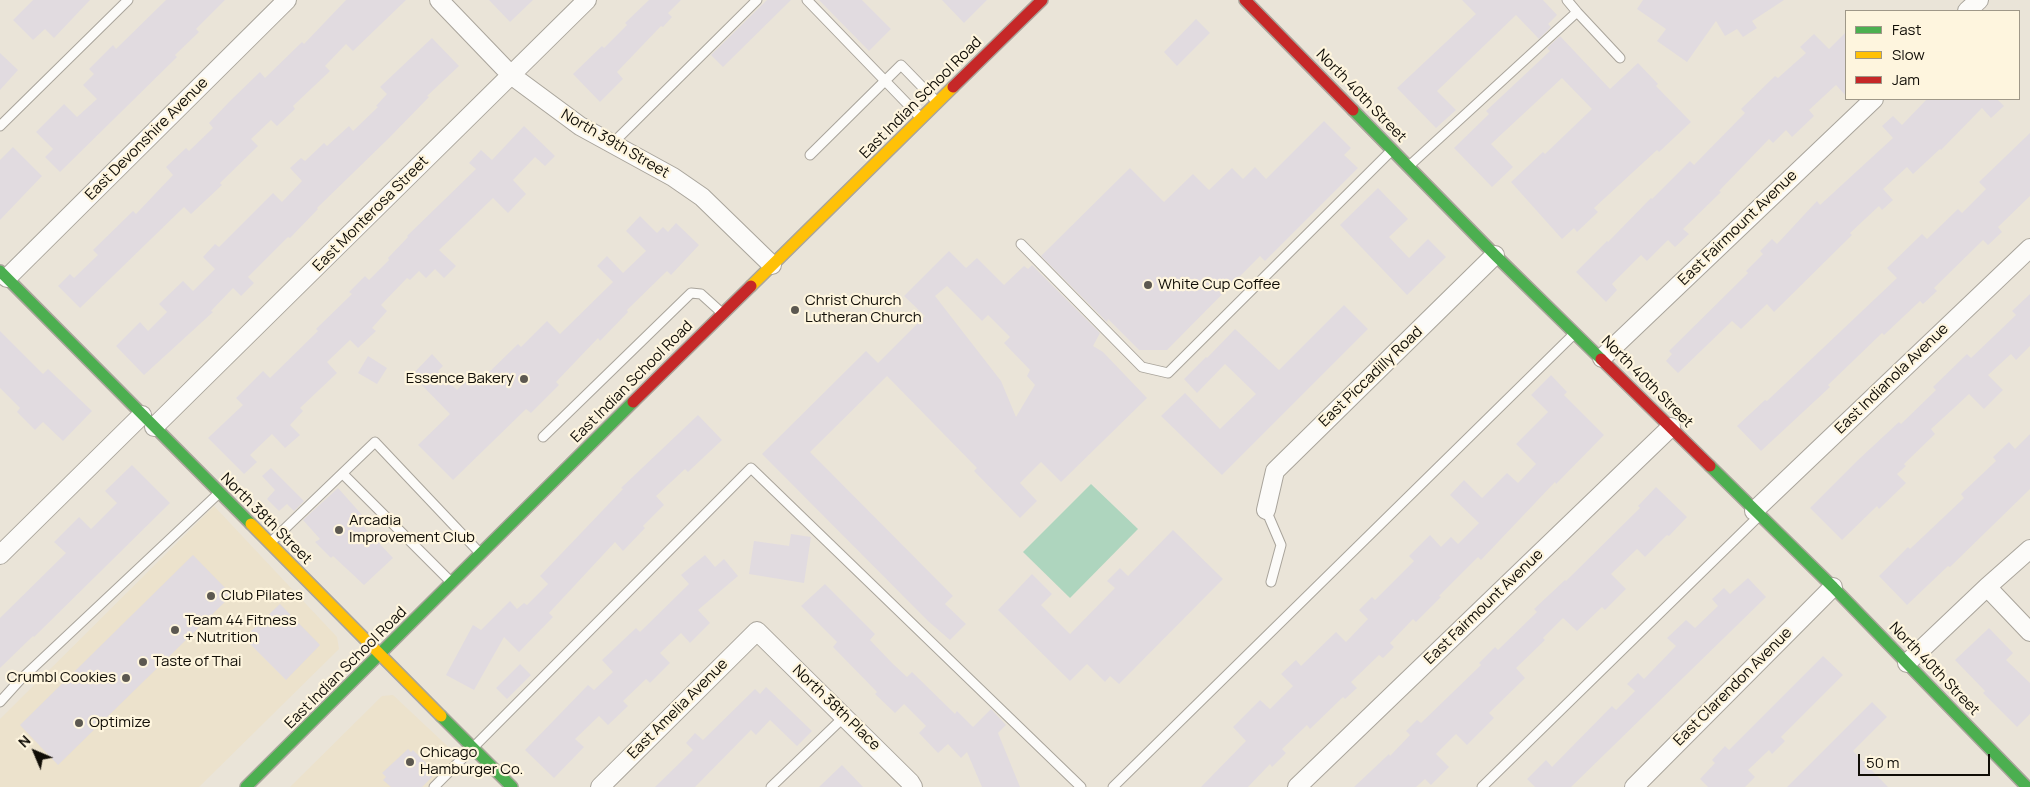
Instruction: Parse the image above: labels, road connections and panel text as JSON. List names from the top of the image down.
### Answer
{
  "streets": {
    "main road": ["North 40th Street", "East Indian School Road", "North 38th Street"],
    "street": [
      "East Devonshire Avenue",
      "North 39th Street",
      "East Monterosa Street",
      "East Fairmount Avenue",
      "East Piccadilly Road",
      "East Indianola Avenue",
      "East Clarendon Avenue",
      "North 38th Place",
      "East Amelia Avenue"
    ]
  },
  "crossings": [
    ["North 40th Street", "East Fairmount Avenue"],
    ["North 40th Street", "East Piccadilly Road"],
    ["North 40th Street", "East Indianola Avenue"],
    ["North 40th Street", "East Clarendon Avenue"],
    ["East Indian School Road", "North 39th Street"],
    ["East Indian School Road", "North 38th Street"],
    ["East Devonshire Avenue", "North 38th Street"],
    ["North 39th Street", "East Monterosa Street"],
    ["East Monterosa Street", "North 38th Street"],
    ["North 38th Place", "East Amelia Avenue"]
  ],
  "places": [
    "White Cup Coffee",
    "Christ Church Lutheran Church",
    "Essence Bakery",
    "Arcadia Improvement Club",
    "Club Pilates",
    "Team 44 Fitness + Nutrition",
    "Taste of Thai",
    "Crumbl Cookies",
    "Optimize",
    "Chicago Hamburger Co."
  ],
  "legend": ["Fast", "Slow", "Jam"],
  "scale_bar": "50 m",
  "north": "top left"
}
